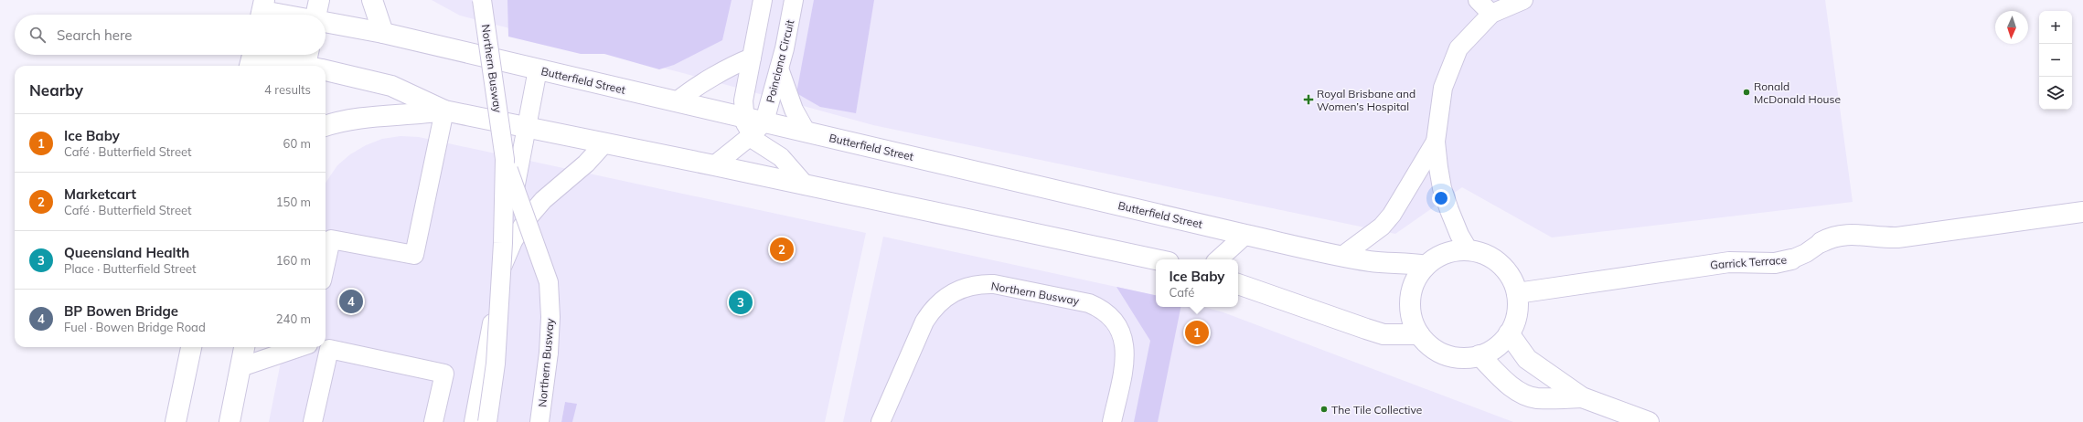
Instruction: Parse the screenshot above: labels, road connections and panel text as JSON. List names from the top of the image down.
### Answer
{
  "streets": {
    "main road": ["Butterfield Street", "Garrick Terrace"],
    "lane": ["Poinciana Circuit", "Northern Busway"]
  },
  "crossings": [
    ["Poinciana Circuit", "Butterfield Street"],
    ["Butterfield Street", "Garrick Terrace"]
  ],
  "places": {
    "other": ["Ronald McDonald House", "The Tile Collective"],
    "health": ["Royal Brisbane and Women’s Hospital"]
  },
  "north": "bottom",
  "page": {
    "map_buttons": ["+", "−"],
    "search": "Search here",
    "heading": ["Nearby", "4 results"],
    "list": [
      {
        "mark": "1",
        "name": "Ice Baby",
        "note": "Café · Butterfield Street",
        "value": "60 m"
      },
      {
        "mark": "2",
        "name": "Marketcart",
        "note": "Café · Butterfield Street",
        "value": "150 m"
      },
      {
        "mark": "3",
        "name": "Queensland Health",
        "note": "Place · Butterfield Street",
        "value": "160 m"
      },
      {
        "mark": "4",
        "name": "BP Bowen Bridge",
        "note": "Fuel · Bowen Bridge Road",
        "value": "240 m"
      }
    ],
    "pins": [
      "2",
      "4",
      "3",
      "1"
    ],
    "popup": ["Ice Baby", "Café"]
  }
}
